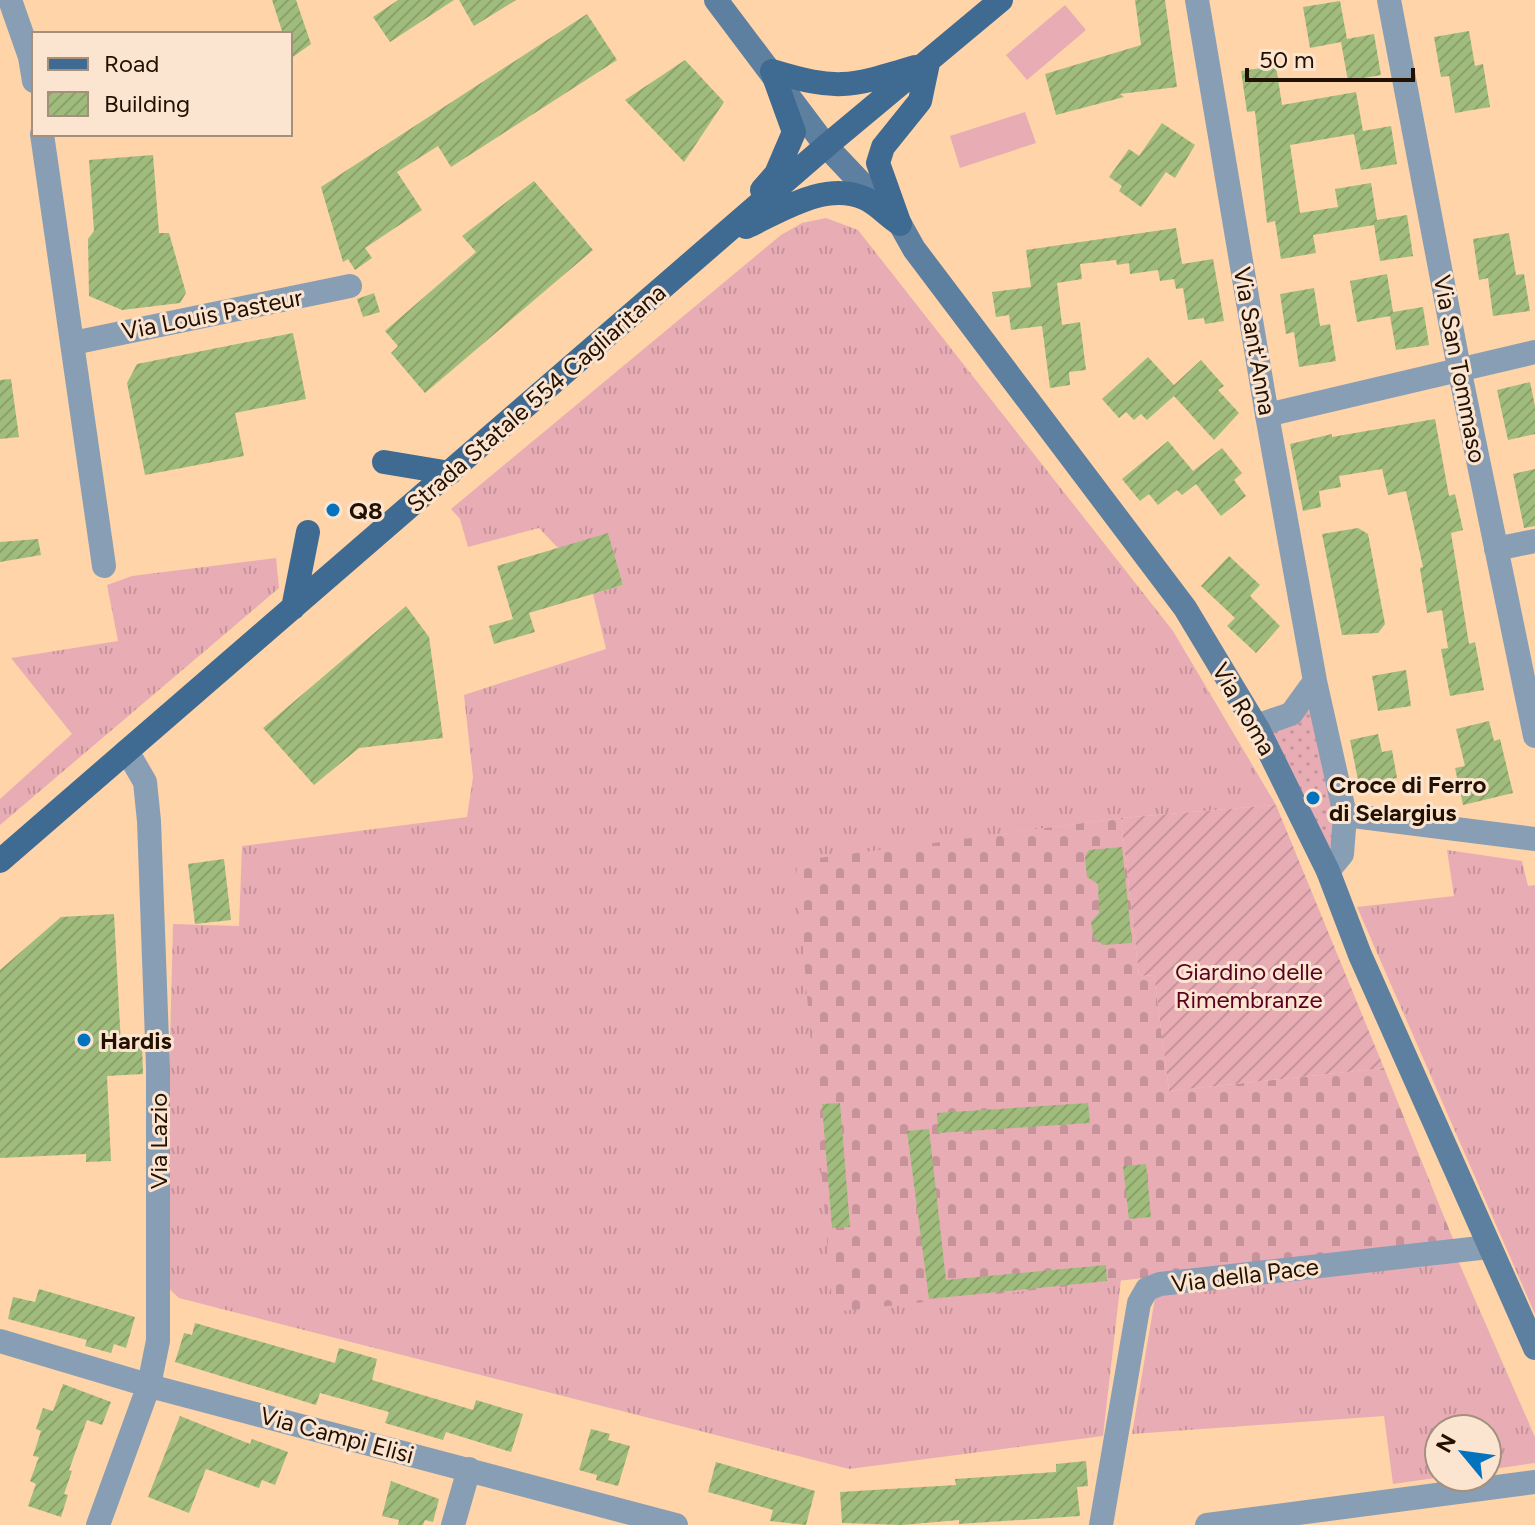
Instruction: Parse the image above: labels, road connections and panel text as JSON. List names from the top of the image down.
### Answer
{
  "streets": {
    "main road": ["Strada Statale 554 Cagliaritana", "Via Roma"],
    "street": [
      "Via Louis Pasteur",
      "Via Sant'Anna",
      "Via San Tommaso",
      "Via Lazio",
      "Via della Pace",
      "Via Campi Elisi"
    ]
  },
  "crossings": [
    ["Via Sant'Anna", "Via Roma"],
    ["Strada Statale 554 Cagliaritana", "Via Roma"],
    ["Strada Statale 554 Cagliaritana", "Via Lazio"],
    ["Via Roma", "Via della Pace"],
    ["Via Lazio", "Via Campi Elisi"]
  ],
  "parks": ["Giardino delle Rimembranze"],
  "places": ["Q8", "Croce di Ferro di Selargius", "Hardis"],
  "legend": ["Road", "Building"],
  "scale_bar": "50 m",
  "north": "top left"
}
